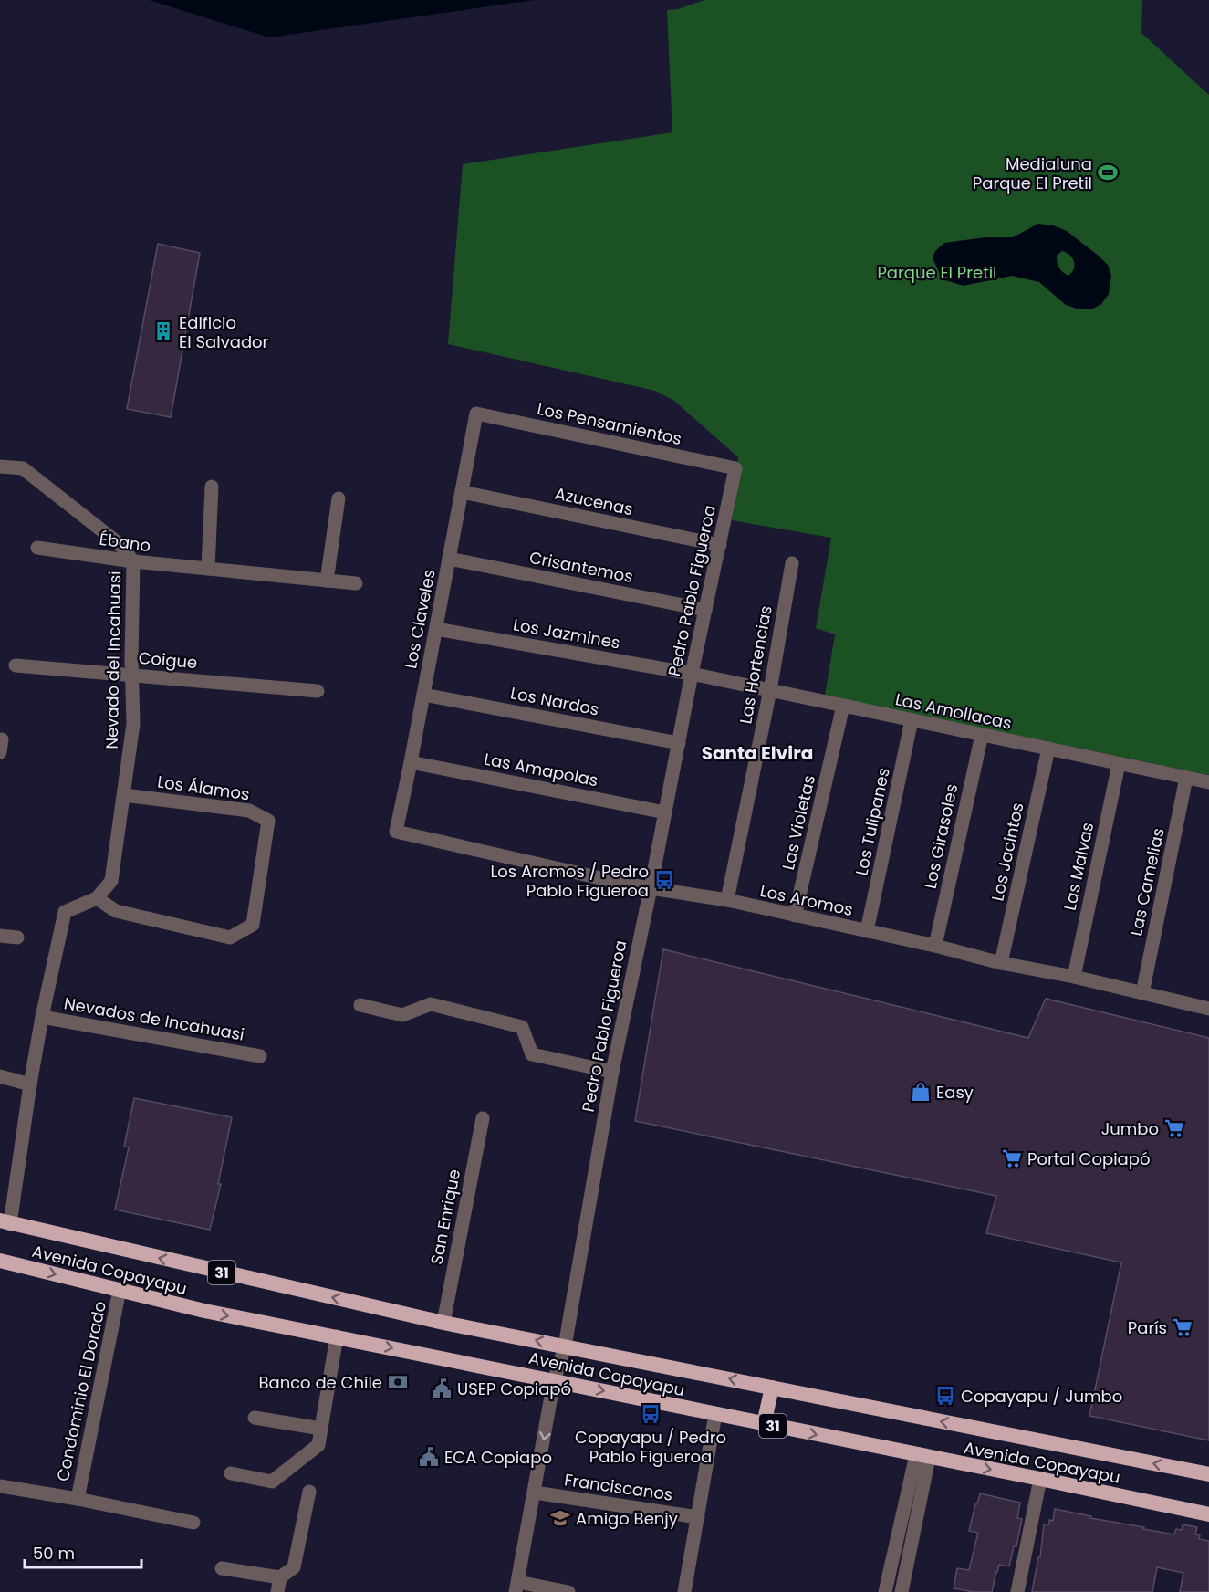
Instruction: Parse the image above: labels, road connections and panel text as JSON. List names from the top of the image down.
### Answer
{
  "streets": {
    "highway": ["Avenida Copayapu", "31"],
    "street": [
      "Los Pensamientos",
      "Azucenas",
      "Ébano",
      "Crisantemos",
      "Pedro Pablo Figueroa",
      "Los Claveles",
      "Los Jazmines",
      "Nevado del Incahuasi",
      "Coigue",
      "Las Hortencias",
      "Los Nardos",
      "Las Amollacas",
      "Las Amapolas",
      "Los Álamos",
      "Los Tulipanes",
      "Las Violetas",
      "Los Girasoles",
      "Los Jacintos",
      "Las Malvas",
      "Las Camelias",
      "Los Aromos",
      "Nevados de Incahuasi",
      "San Enrique",
      "Condominio El Dorado",
      "Franciscanos"
    ]
  },
  "crossings": [
    ["Los Pensamientos", "Pedro Pablo Figueroa"],
    ["Los Pensamientos", "Los Claveles"],
    ["Azucenas", "Pedro Pablo Figueroa"],
    ["Azucenas", "Los Claveles"],
    ["Ébano", "Nevado del Incahuasi"],
    ["Crisantemos", "Pedro Pablo Figueroa"],
    ["Crisantemos", "Los Claveles"],
    ["Pedro Pablo Figueroa", "Los Jazmines"],
    ["Pedro Pablo Figueroa", "Los Nardos"],
    ["Pedro Pablo Figueroa", "Las Amollacas"],
    ["Pedro Pablo Figueroa", "Las Amapolas"],
    ["Pedro Pablo Figueroa", "Los Aromos"],
    ["Pedro Pablo Figueroa", "Avenida Copayapu"],
    ["Pedro Pablo Figueroa", "Franciscanos"],
    ["Los Claveles", "Los Jazmines"],
    ["Los Claveles", "Los Nardos"],
    ["Los Claveles", "Las Amapolas"],
    ["Los Claveles", "Los Aromos"],
    ["Los Jazmines", "Las Amollacas"],
    ["Nevado del Incahuasi", "Coigue"],
    ["Nevado del Incahuasi", "Los Álamos"],
    ["Las Hortencias", "Las Amollacas"],
    ["Las Hortencias", "Los Aromos"],
    ["Las Amollacas", "Los Tulipanes"],
    ["Las Amollacas", "Las Violetas"],
    ["Las Amollacas", "Los Girasoles"],
    ["Las Amollacas", "Los Jacintos"],
    ["Las Amollacas", "Las Malvas"],
    ["Las Amollacas", "Las Camelias"],
    ["Los Tulipanes", "Los Aromos"],
    ["Las Violetas", "Los Aromos"],
    ["Los Girasoles", "Los Aromos"],
    ["Los Jacintos", "Los Aromos"],
    ["Las Malvas", "Los Aromos"],
    ["Las Camelias", "Los Aromos"],
    ["San Enrique", "Avenida Copayapu"],
    ["Avenida Copayapu", "Condominio El Dorado"]
  ],
  "districts": ["Santa Elvira"],
  "parks": ["Parque El Pretil"],
  "places": {
    "sports": ["Medialuna Parque El Pretil"],
    "building": ["Edificio El Salvador"],
    "bus stop": ["Los Aromos / Pedro Pablo Figueroa", "Copayapu / Jumbo", "Copayapu / Pedro Pablo Figueroa"],
    "shop": ["Easy"],
    "supermarket": ["Jumbo", "Portal Copiapó", "París"],
    "bank": ["Banco de Chile"],
    "public building": ["USEP Copiapó", "ECA Copiapo"],
    "school or university": ["Amigo Benjy"]
  },
  "scale_bar": "50 m"
}
